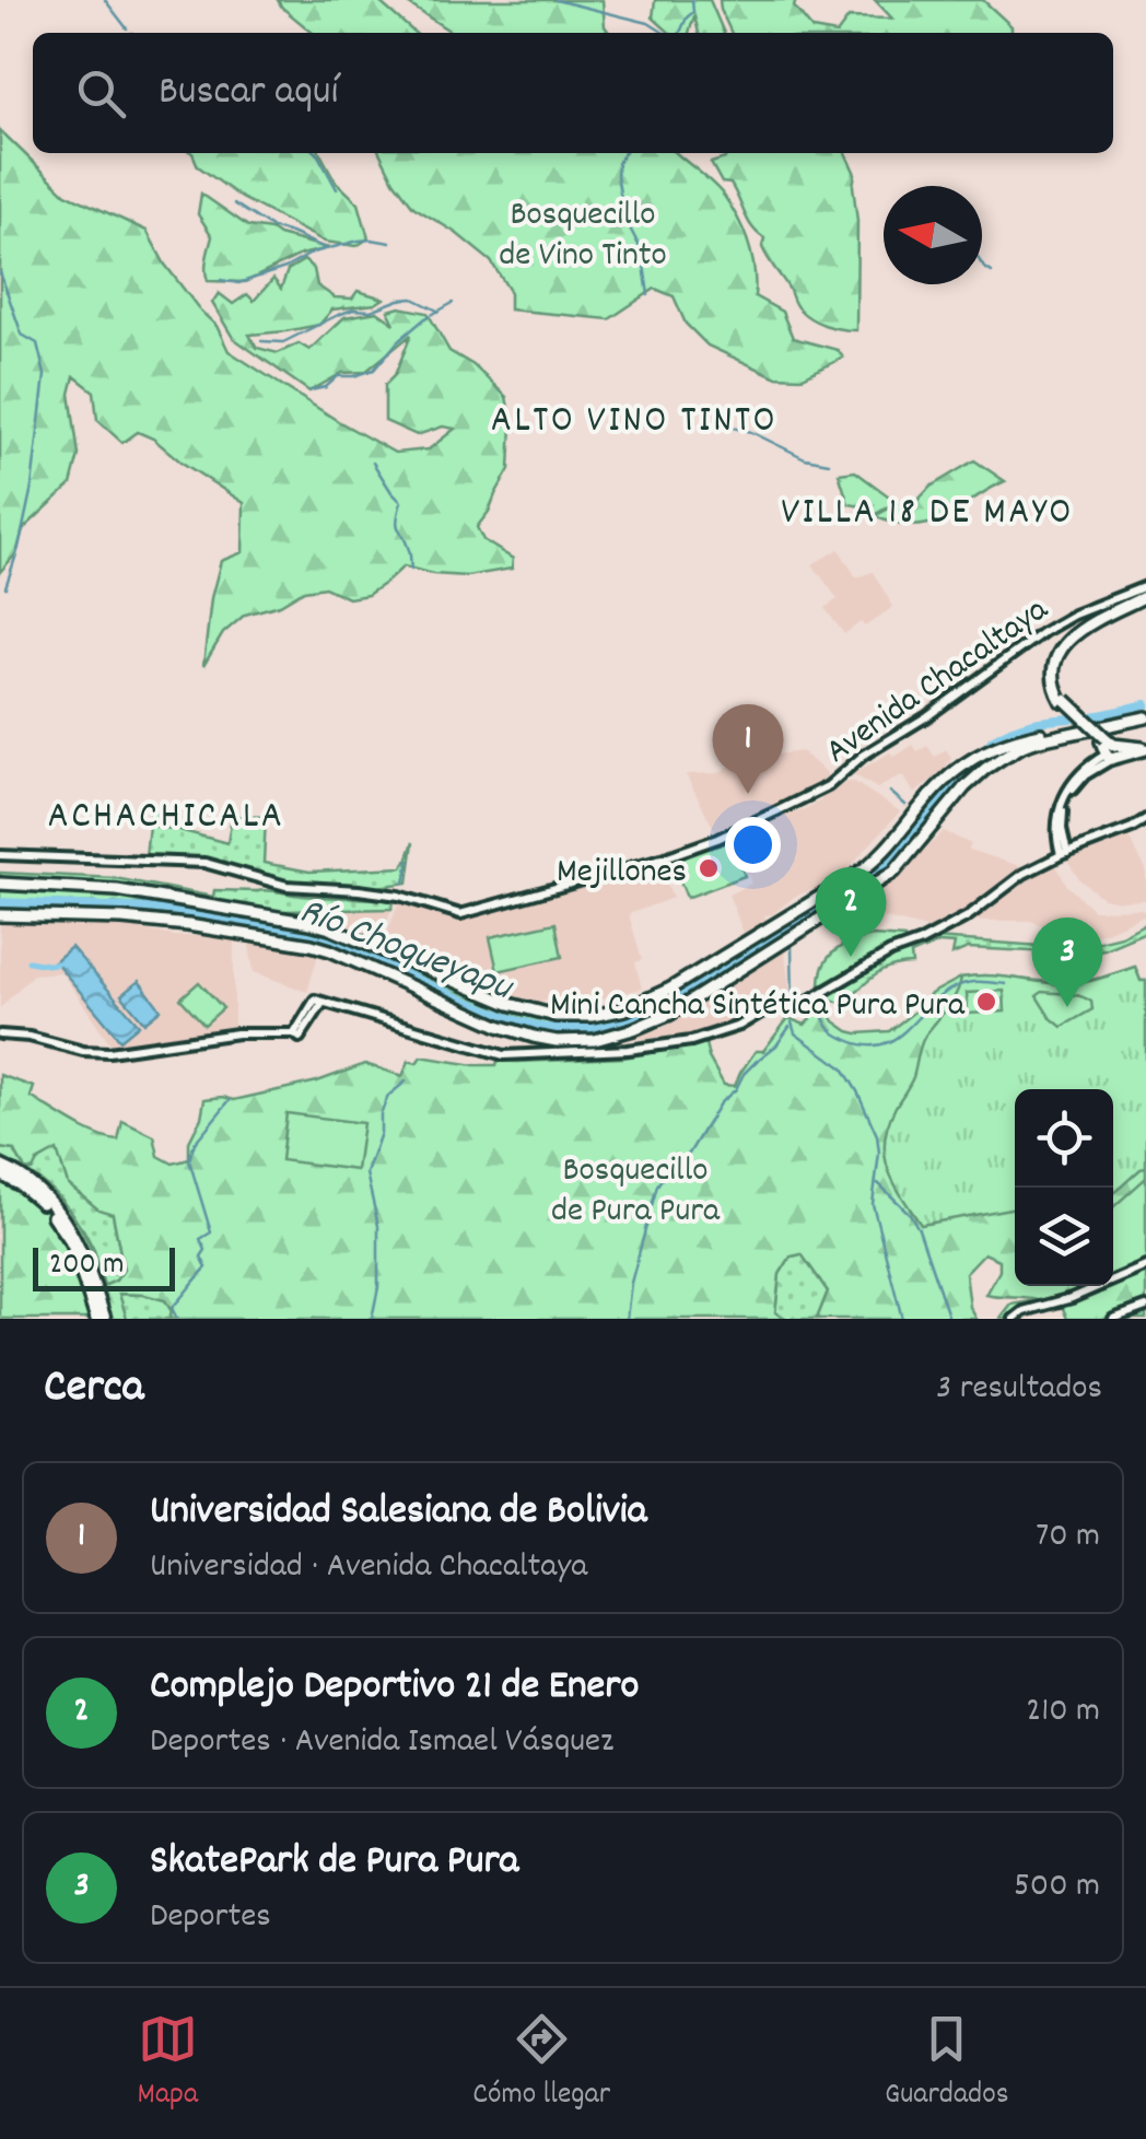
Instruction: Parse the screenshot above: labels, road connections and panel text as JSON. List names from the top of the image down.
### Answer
{
  "streets": {
    "street": ["Avenida Chacaltaya"]
  },
  "districts": ["ALTO VINO TINTO", "VILLA 18 DE MAYO", "ACHACHICALA"],
  "water": ["Río Choqueyapu"],
  "parks": ["Bosquecillo de Vino Tinto", "Bosquecillo de Pura Pura"],
  "places": ["Mejillones", "Mini Cancha Sintética Pura Pura"],
  "scale_bar": "200 m",
  "north": "left",
  "page": {
    "search": "Buscar aquí",
    "pins": ["1", "2", "3"],
    "scale": "200 m",
    "heading": ["Cerca", "3 resultados"],
    "list": [
      {
        "mark": "1",
        "name": "Universidad Salesiana de Bolivia",
        "note": "Universidad · Avenida Chacaltaya",
        "value": "70 m"
      },
      {
        "mark": "2",
        "name": "Complejo Deportivo 21 de Enero",
        "note": "Deportes · Avenida Ismael Vásquez",
        "value": "210 m"
      },
      {
        "mark": "3",
        "name": "SkatePark de Pura Pura",
        "note": "Deportes",
        "value": "500 m"
      }
    ],
    "nav": ["Mapa", "Cómo llegar", "Guardados"]
  }
}
